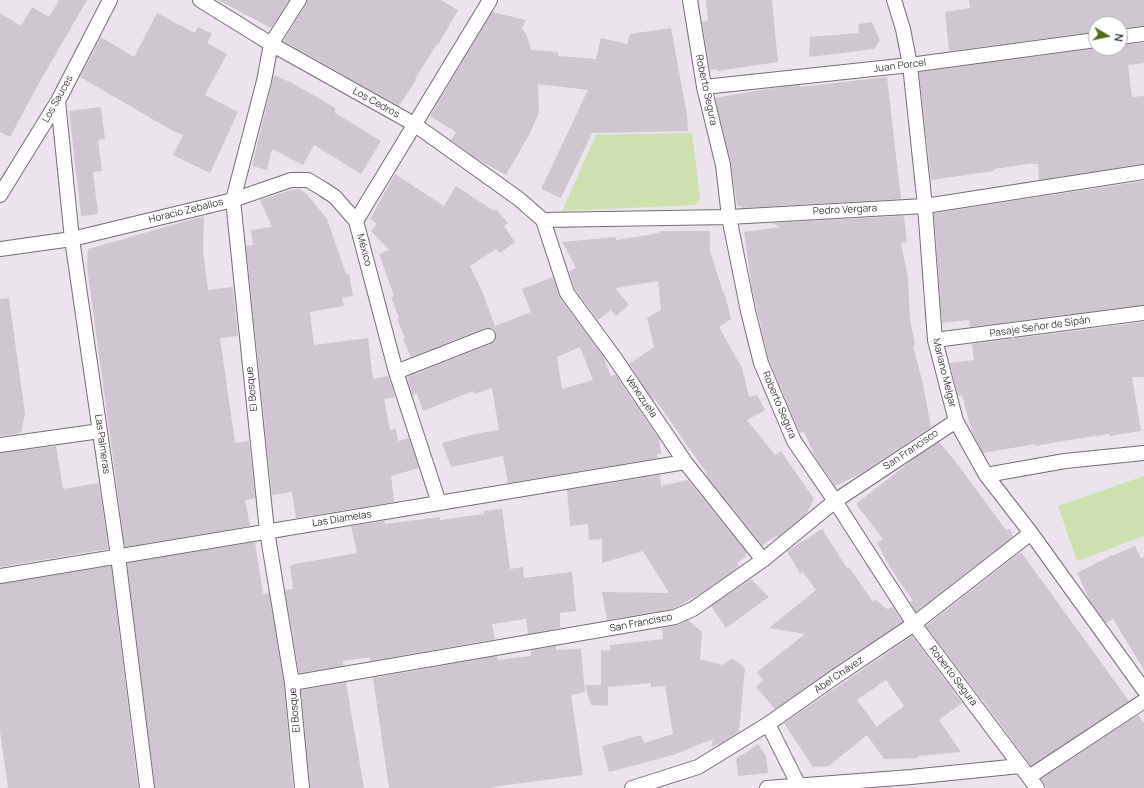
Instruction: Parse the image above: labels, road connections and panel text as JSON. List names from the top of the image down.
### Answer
{
  "streets": {
    "street": [
      "Juan Porcel",
      "Roberto Segura",
      "Los Sauces",
      "Los Cedros",
      "Pedro Vergara",
      "Horacio Zeballos",
      "México",
      "Pasaje Señor de Sipán",
      "Mariano Melgar",
      "El Bosque",
      "Venezuela",
      "Las Palmeras",
      "San Francisco",
      "Las Diamelas",
      "Abel Chávez"
    ]
  },
  "crossings": [
    ["Juan Porcel", "Roberto Segura"],
    ["Juan Porcel", "Mariano Melgar"],
    ["Roberto Segura", "Pedro Vergara"],
    ["Roberto Segura", "San Francisco"],
    ["Roberto Segura", "Abel Chávez"],
    ["Los Sauces", "Las Palmeras"],
    ["Los Cedros", "Pedro Vergara"],
    ["Los Cedros", "México"],
    ["Los Cedros", "El Bosque"],
    ["Los Cedros", "Venezuela"],
    ["Pedro Vergara", "Mariano Melgar"],
    ["Pedro Vergara", "Venezuela"],
    ["Horacio Zeballos", "México"],
    ["Horacio Zeballos", "El Bosque"],
    ["Horacio Zeballos", "Las Palmeras"],
    ["México", "Las Diamelas"],
    ["Pasaje Señor de Sipán", "Mariano Melgar"],
    ["Mariano Melgar", "San Francisco"],
    ["Mariano Melgar", "Abel Chávez"],
    ["El Bosque", "San Francisco"],
    ["El Bosque", "Las Diamelas"],
    ["Venezuela", "San Francisco"],
    ["Venezuela", "Las Diamelas"],
    ["Las Palmeras", "Las Diamelas"]
  ],
  "north": "right"
}
